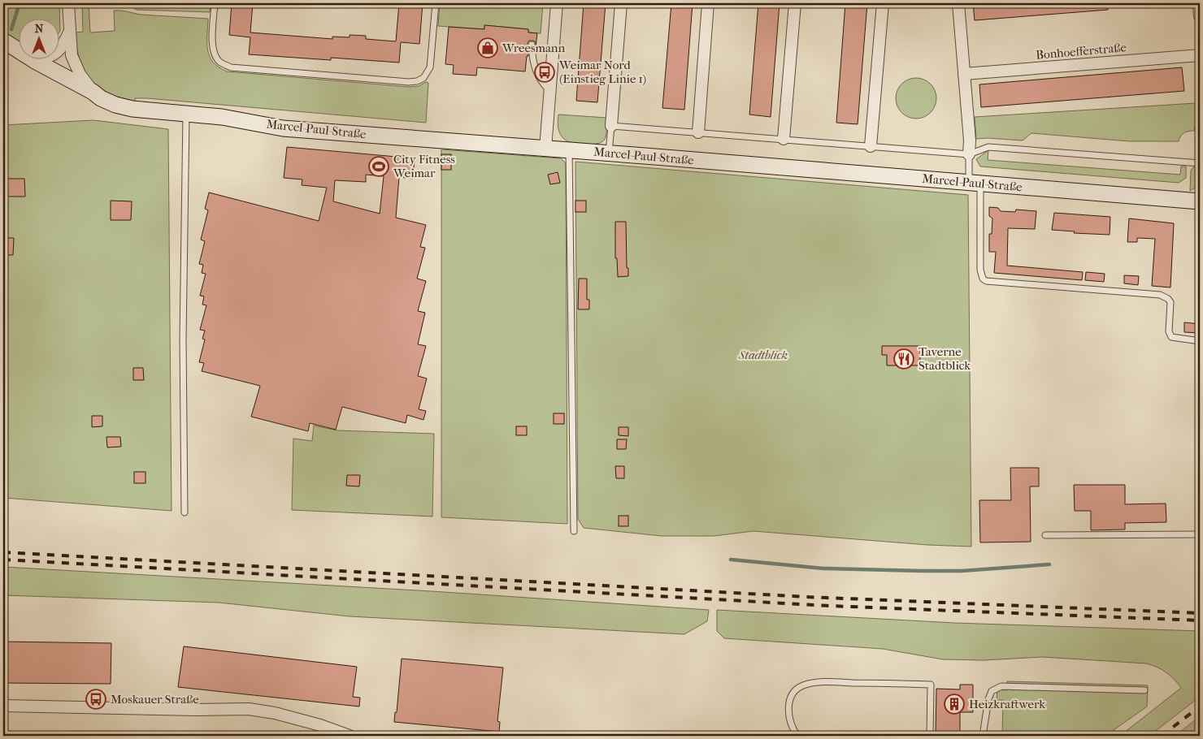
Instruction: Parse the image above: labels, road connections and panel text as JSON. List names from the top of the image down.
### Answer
{
  "streets": {
    "street": ["Bonhoefferstraße", "Marcel-Paul-Straße"]
  },
  "parks": ["Stadtblick"],
  "places": {
    "shop": ["Wreesmann"],
    "bus stop": ["Weimar Nord (Einstieg Linie 1)", "Moskauer Straße"],
    "sports": ["City Fitness Weimar"],
    "restaurant": ["Taverne Stadtblick"],
    "building": ["Heizkraftwerk"]
  },
  "north": "top"
}
